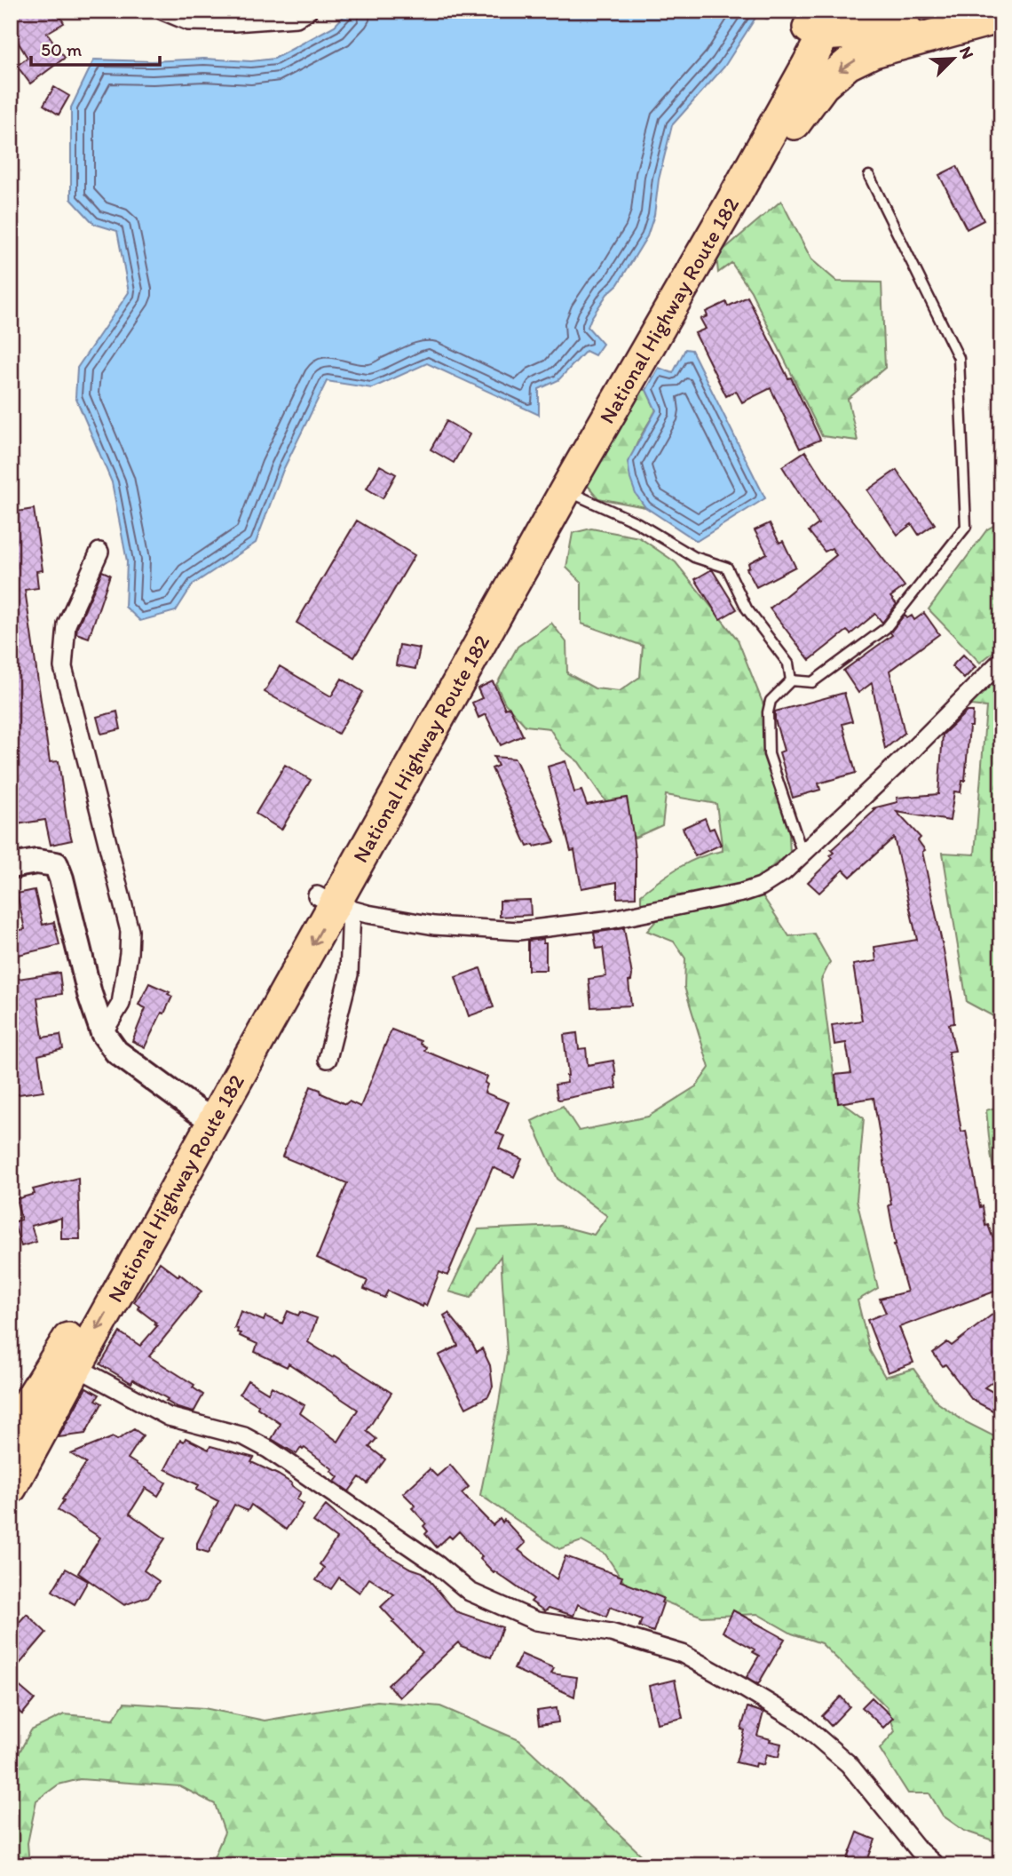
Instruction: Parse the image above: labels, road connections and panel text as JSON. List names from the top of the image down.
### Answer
{
  "streets": {
    "highway": ["National Highway Route 182"]
  },
  "scale_bar": "50 m",
  "north": "top right"
}
